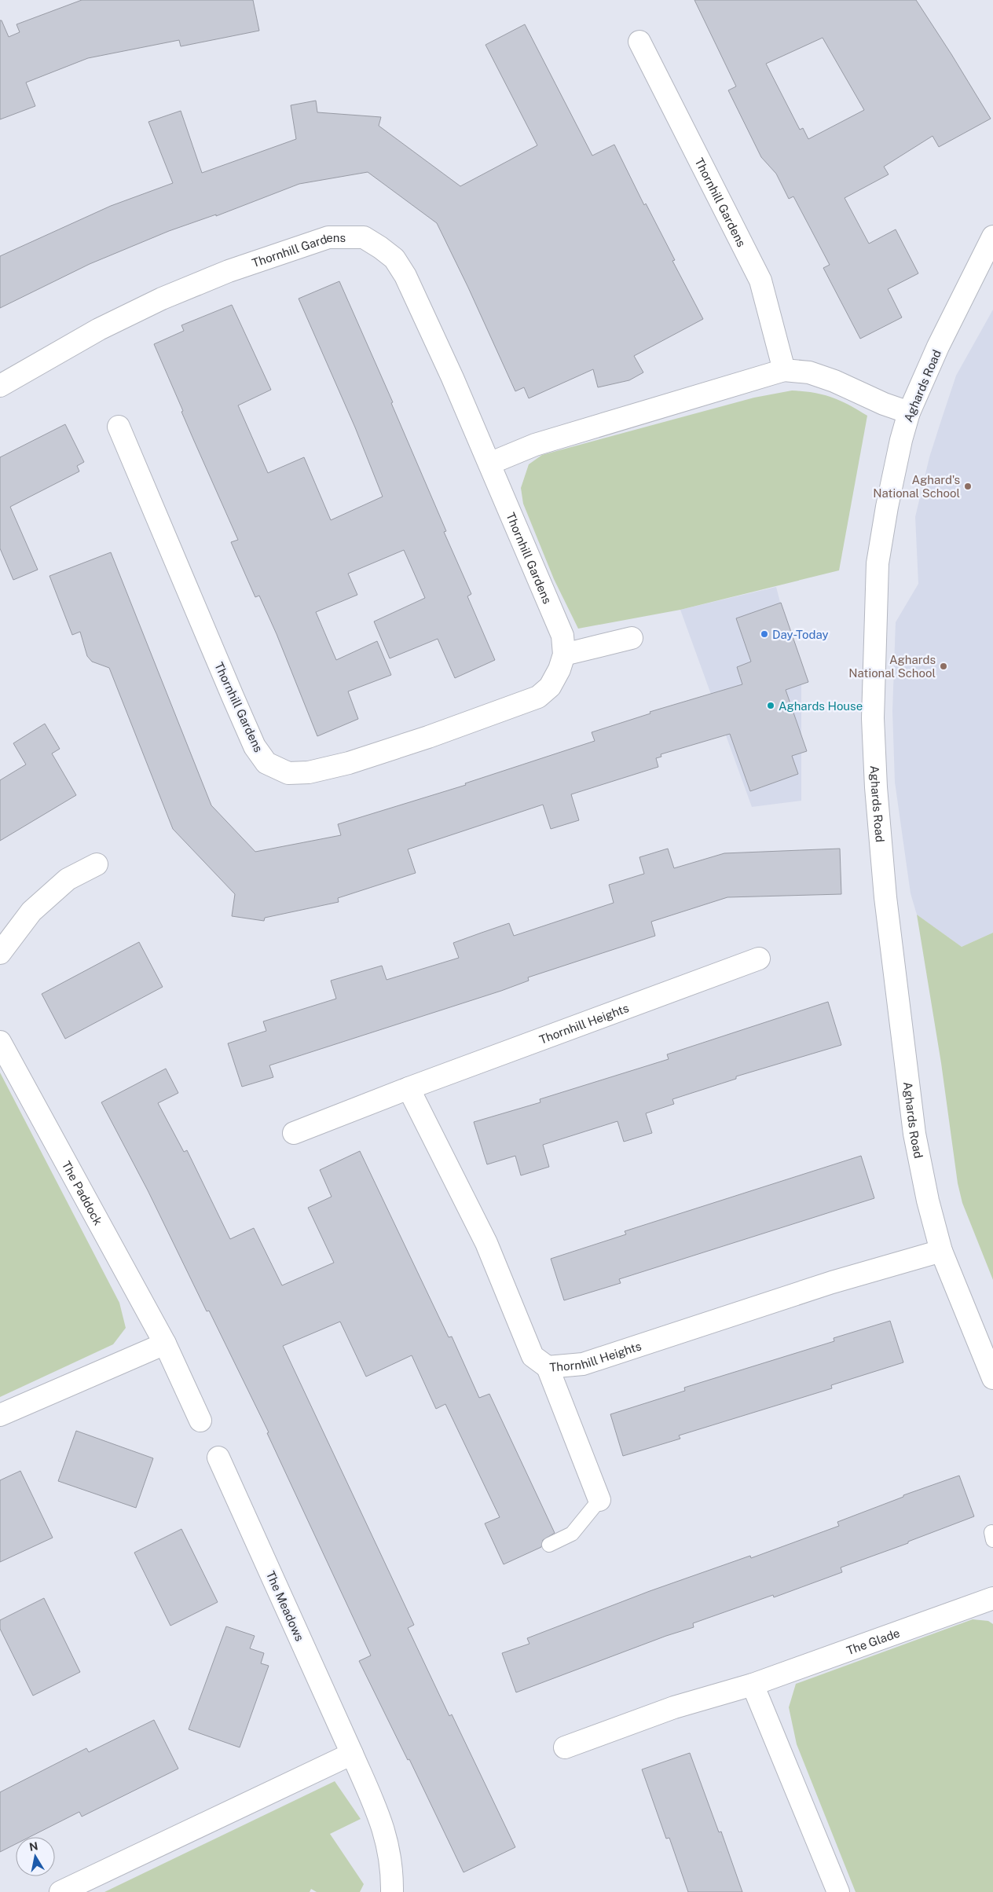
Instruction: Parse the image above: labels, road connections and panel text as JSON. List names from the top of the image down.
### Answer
{
  "streets": {
    "street": [
      "Thornhill Gardens",
      "Aghards Road",
      "Thornhill Heights",
      "The Paddock",
      "The Meadows",
      "The Glade"
    ]
  },
  "crossings": [
    ["Aghards Road", "Thornhill Heights"]
  ],
  "places": [
    "Aghard's National School",
    "Day-Today",
    "Aghards National School",
    "Aghards House"
  ],
  "north": "top"
}
